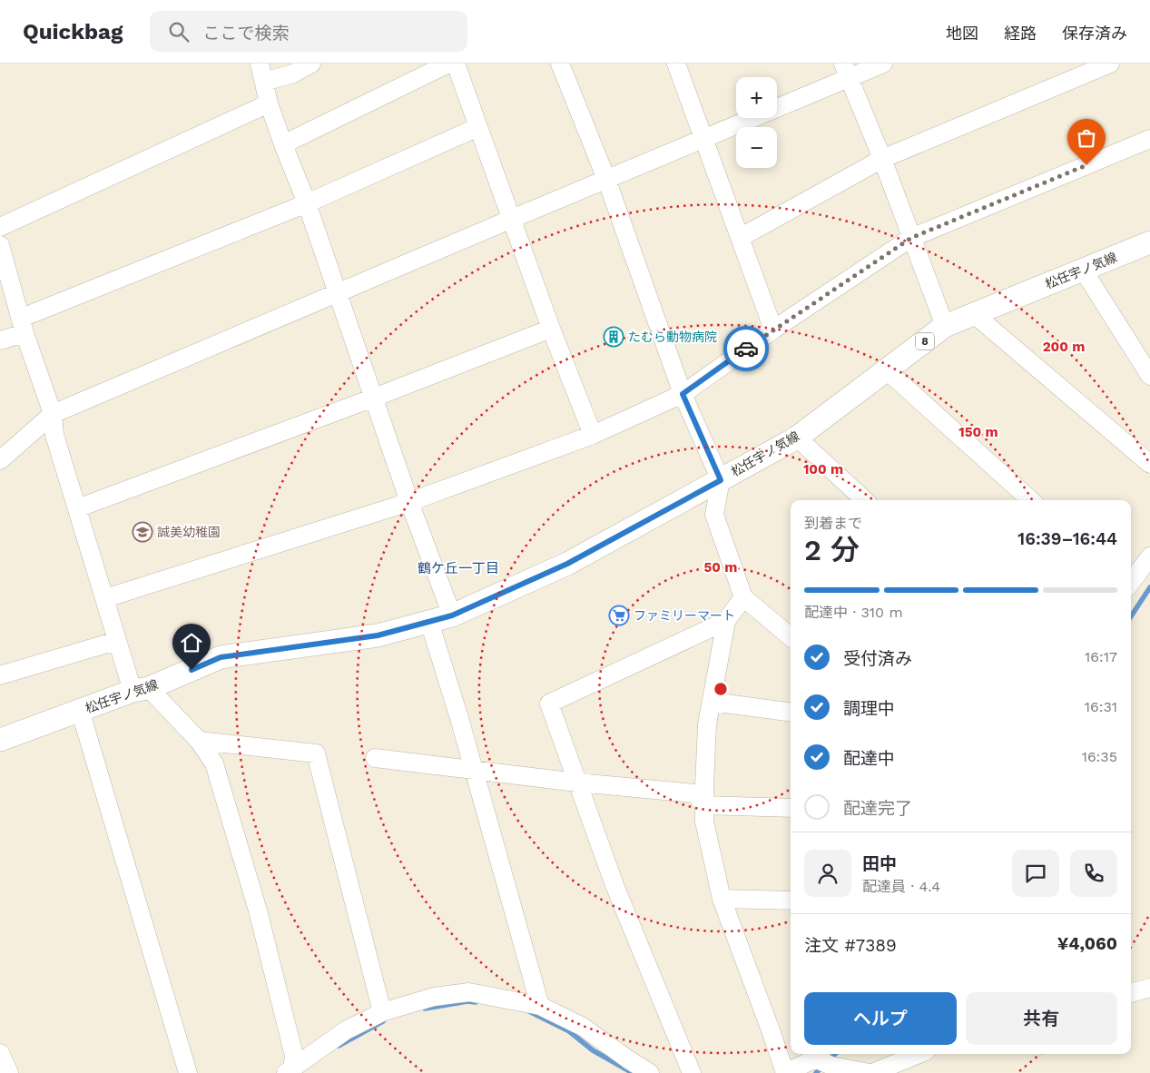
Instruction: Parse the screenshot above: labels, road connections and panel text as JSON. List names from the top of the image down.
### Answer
{
  "streets": {
    "main road": ["松任宇ノ気線", "8"]
  },
  "districts": ["鶴ケ丘一丁目"],
  "places": {
    "building": ["たむら動物病院"],
    "school or university": ["誠美幼稚園"],
    "supermarket": ["ファミリーマート"]
  },
  "page": {
    "header": "Quickbag",
    "search": "ここで検索",
    "nav": ["地図", "経路", "保存済み"],
    "map_buttons": ["+", "−"],
    "heading": ["2 分", "到着まで", "16:39–16:44"],
    "panel": [
      "田中",
      "配達員 · 4.4",
      "注文 #7389",
      "¥4,060"
    ],
    "bar": "配達中 · 310 m",
    "list": [
      ["受付済み", "16:17"],
      ["調理中", "16:31"],
      ["配達中", "16:35"],
      "配達完了"
    ],
    "buttons": ["ヘルプ", "共有"]
  },
  "rings": [
    "200 m",
    "150 m",
    "100 m",
    "50 m"
  ]
}
